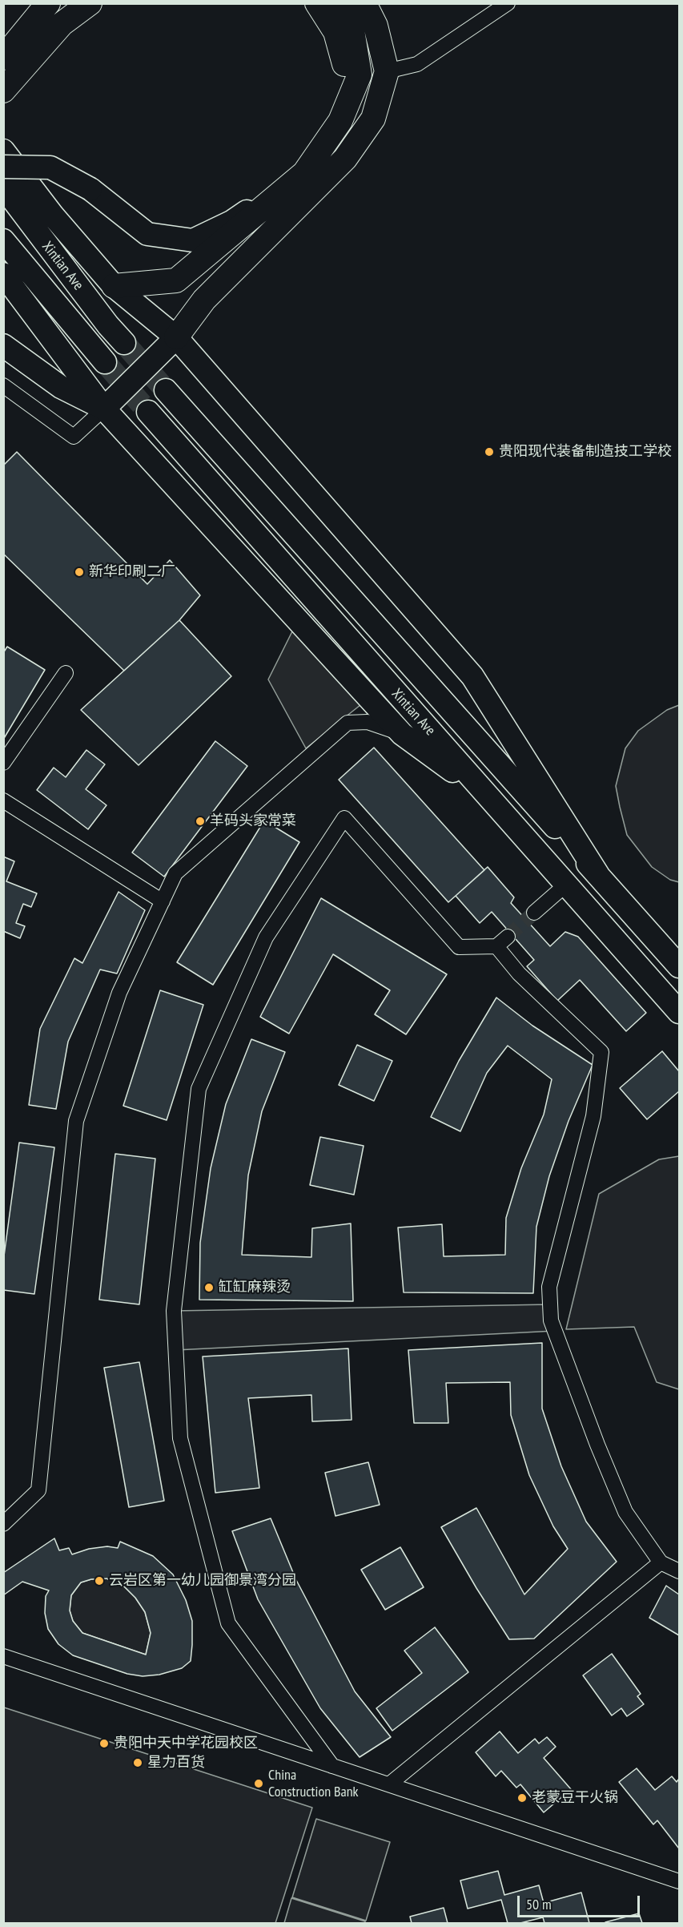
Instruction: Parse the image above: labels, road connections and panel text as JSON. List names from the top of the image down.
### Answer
{
  "streets": {
    "main road": ["Xintian Ave"]
  },
  "places": [
    "贵阳现代装备制造技工学校",
    "新华印刷二厂",
    "羊码头家常菜",
    "缸缸麻辣烫",
    "云岩区第一幼儿园御景湾分园",
    "贵阳中天中学花园校区",
    "星力百货",
    "China Construction Bank",
    "老蒙豆干火锅"
  ],
  "scale_bar": "50 m"
}
